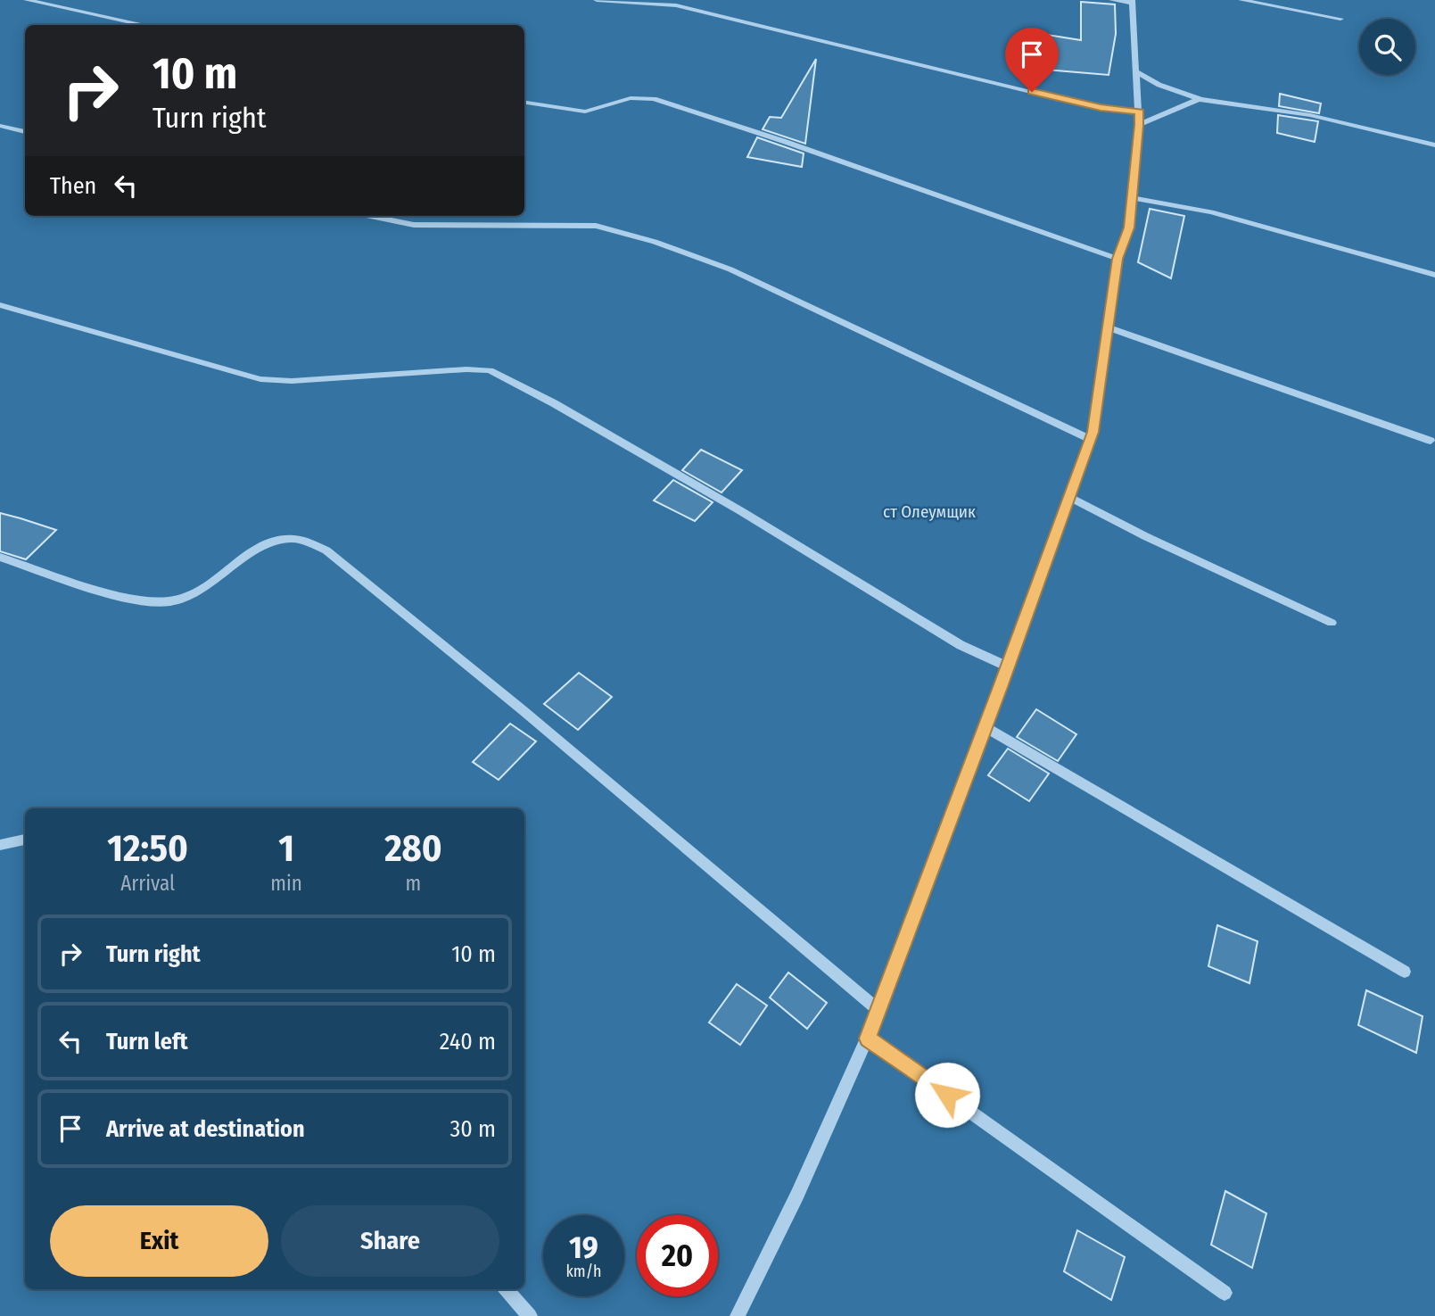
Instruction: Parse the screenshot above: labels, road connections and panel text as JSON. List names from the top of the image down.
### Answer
{
  "parks": ["ст Олеумщик"],
  "page": {
    "turn": ["10 m", "Turn right"],
    "then": "Then",
    "eta": [
      "12:50",
      "Arrival",
      "1",
      "min",
      "280",
      "m"
    ],
    "list": [
      {
        "name": "Turn right",
        "value": "10 m"
      },
      {
        "name": "Turn left",
        "value": "240 m"
      },
      {
        "name": "Arrive at destination",
        "value": "30 m"
      }
    ],
    "buttons": ["Exit", "Share"],
    "speed": "19 km/h",
    "limit": "20"
  }
}
